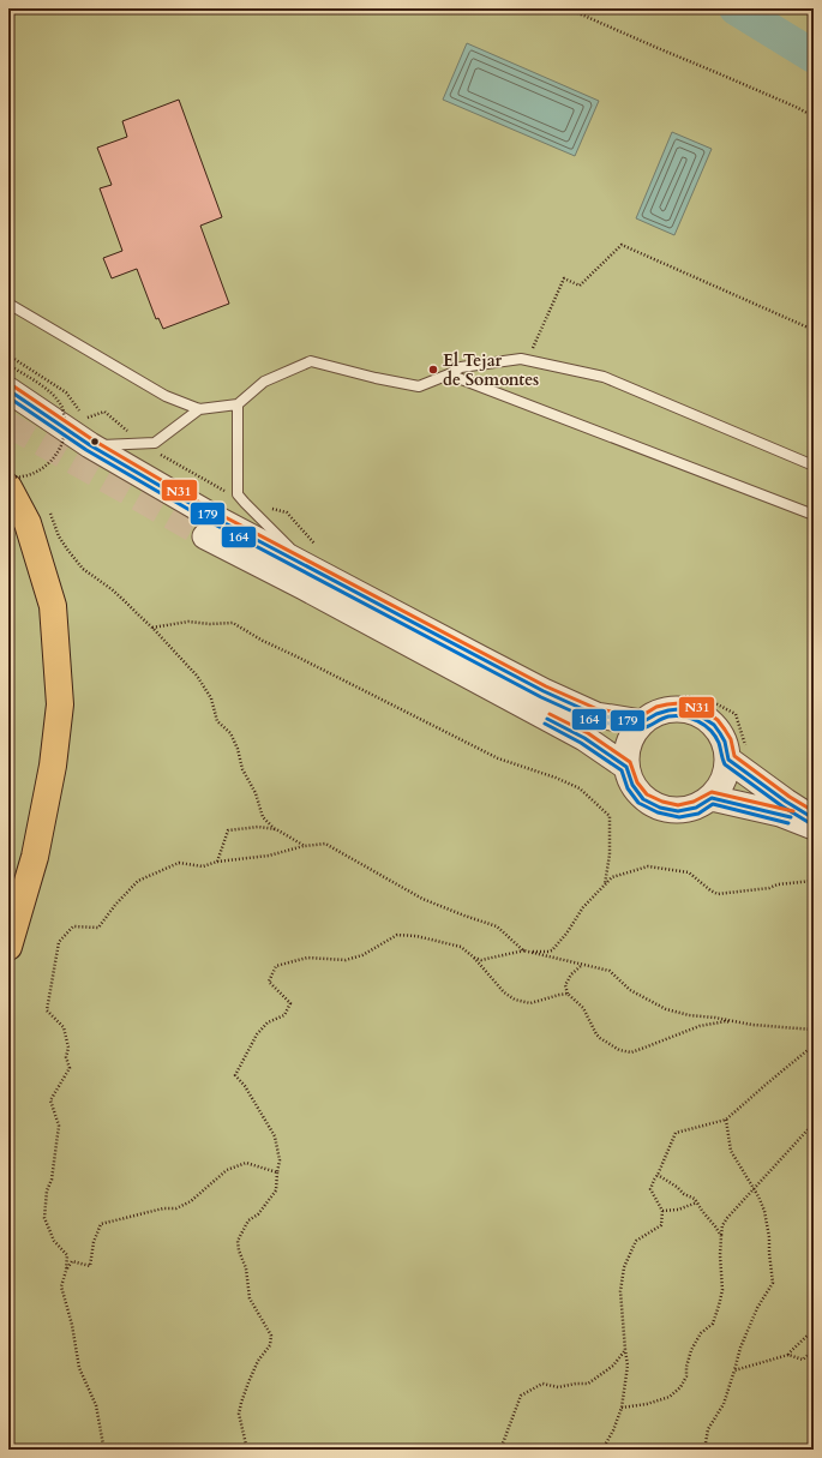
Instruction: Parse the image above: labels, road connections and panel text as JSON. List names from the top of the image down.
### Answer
{
  "places": ["El Tejar de Somontes"],
  "lines": ["transit line N31", "transit line 179", "transit line 164"]
}
